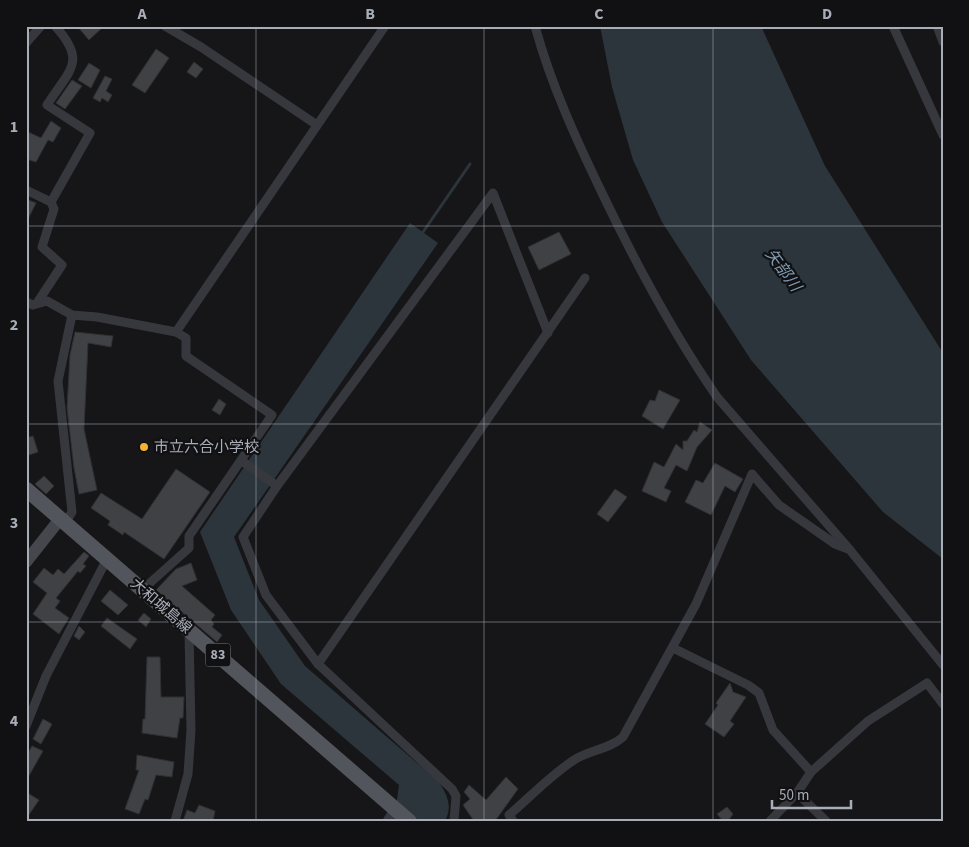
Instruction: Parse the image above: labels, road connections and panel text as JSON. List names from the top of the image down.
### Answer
{
  "streets": {
    "main road": ["大和城島線", "83"]
  },
  "water": ["矢部川"],
  "places": ["市立六合小学校"],
  "scale_bar": "50 m",
  "grid": {
    "columns": [
      "A",
      "B",
      "C",
      "D"
    ],
    "rows": [
      "1",
      "2",
      "3",
      "4"
    ]
  }
}
